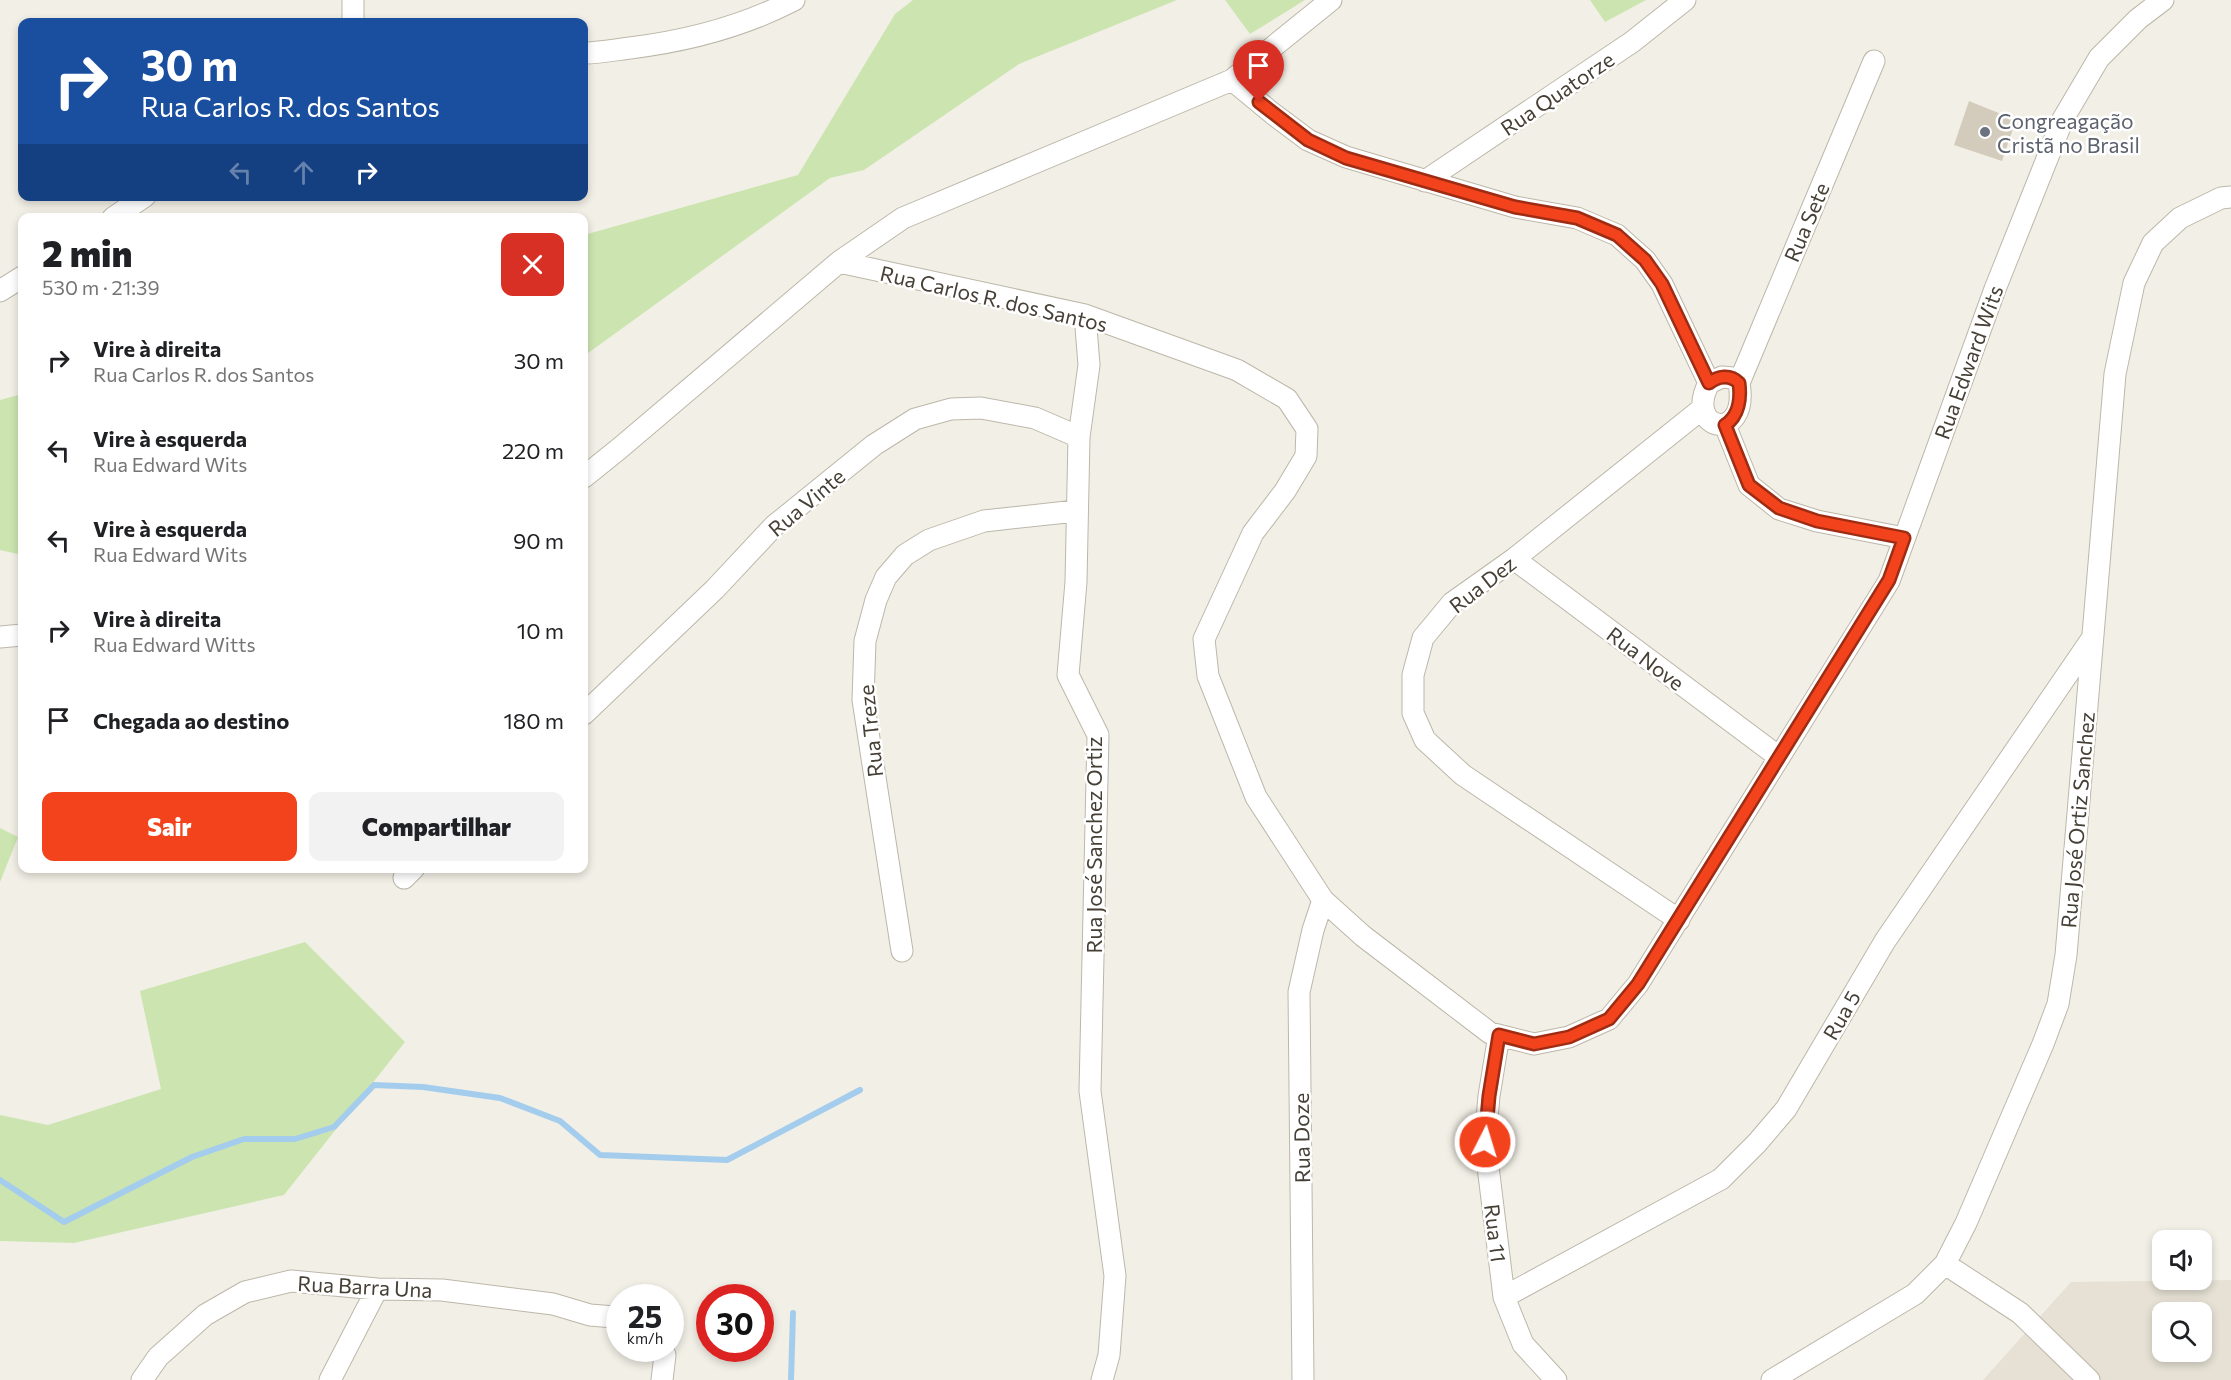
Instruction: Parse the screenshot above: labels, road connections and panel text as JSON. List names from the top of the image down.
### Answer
{
  "streets": {
    "street": [
      "Rua Quatorze",
      "Rua Sete",
      "Rua Carlos R. dos Santos",
      "Rua Edward Wits",
      "Rua Vinte",
      "Rua Dez",
      "Rua Nove",
      "Rua Treze",
      "Rua José Ortiz Sanchez",
      "Rua José Sanchez Ortiz",
      "Rua 5",
      "Rua Doze",
      "Rua 11",
      "Rua Barra Una"
    ]
  },
  "crossings": [
    ["Rua Sete", "Rua Dez"],
    ["Rua Carlos R. dos Santos", "Rua Edward Wits"],
    ["Rua Carlos R. dos Santos", "Rua Dez"],
    ["Rua Carlos R. dos Santos", "Rua Nove"],
    ["Rua Carlos R. dos Santos", "Rua José Sanchez Ortiz"],
    ["Rua Carlos R. dos Santos", "Rua Doze"],
    ["Rua Carlos R. dos Santos", "Rua 11"],
    ["Rua Vinte", "Rua José Sanchez Ortiz"],
    ["Rua Dez", "Rua Nove"],
    ["Rua Treze", "Rua José Sanchez Ortiz"],
    ["Rua José Ortiz Sanchez", "Rua 5"],
    ["Rua 5", "Rua 11"]
  ],
  "places": ["Congreagação Cristã no Brasil"],
  "page": {
    "turn": ["30 m", "Rua Carlos R. dos Santos"],
    "heading": ["2 min", "530 m · 21:39"],
    "list": [
      {
        "name": "Vire à direita",
        "note": "Rua Carlos R. dos Santos",
        "value": "30 m"
      },
      {
        "name": "Vire à esquerda",
        "note": "Rua Edward Wits",
        "value": "220 m"
      },
      {
        "name": "Vire à esquerda",
        "note": "Rua Edward Wits",
        "value": "90 m"
      },
      {
        "name": "Vire à direita",
        "note": "Rua Edward Witts",
        "value": "10 m"
      },
      {
        "name": "Chegada ao destino",
        "value": "180 m"
      }
    ],
    "buttons": ["Sair", "Compartilhar"],
    "speed": "25 km/h",
    "limit": "30"
  }
}
